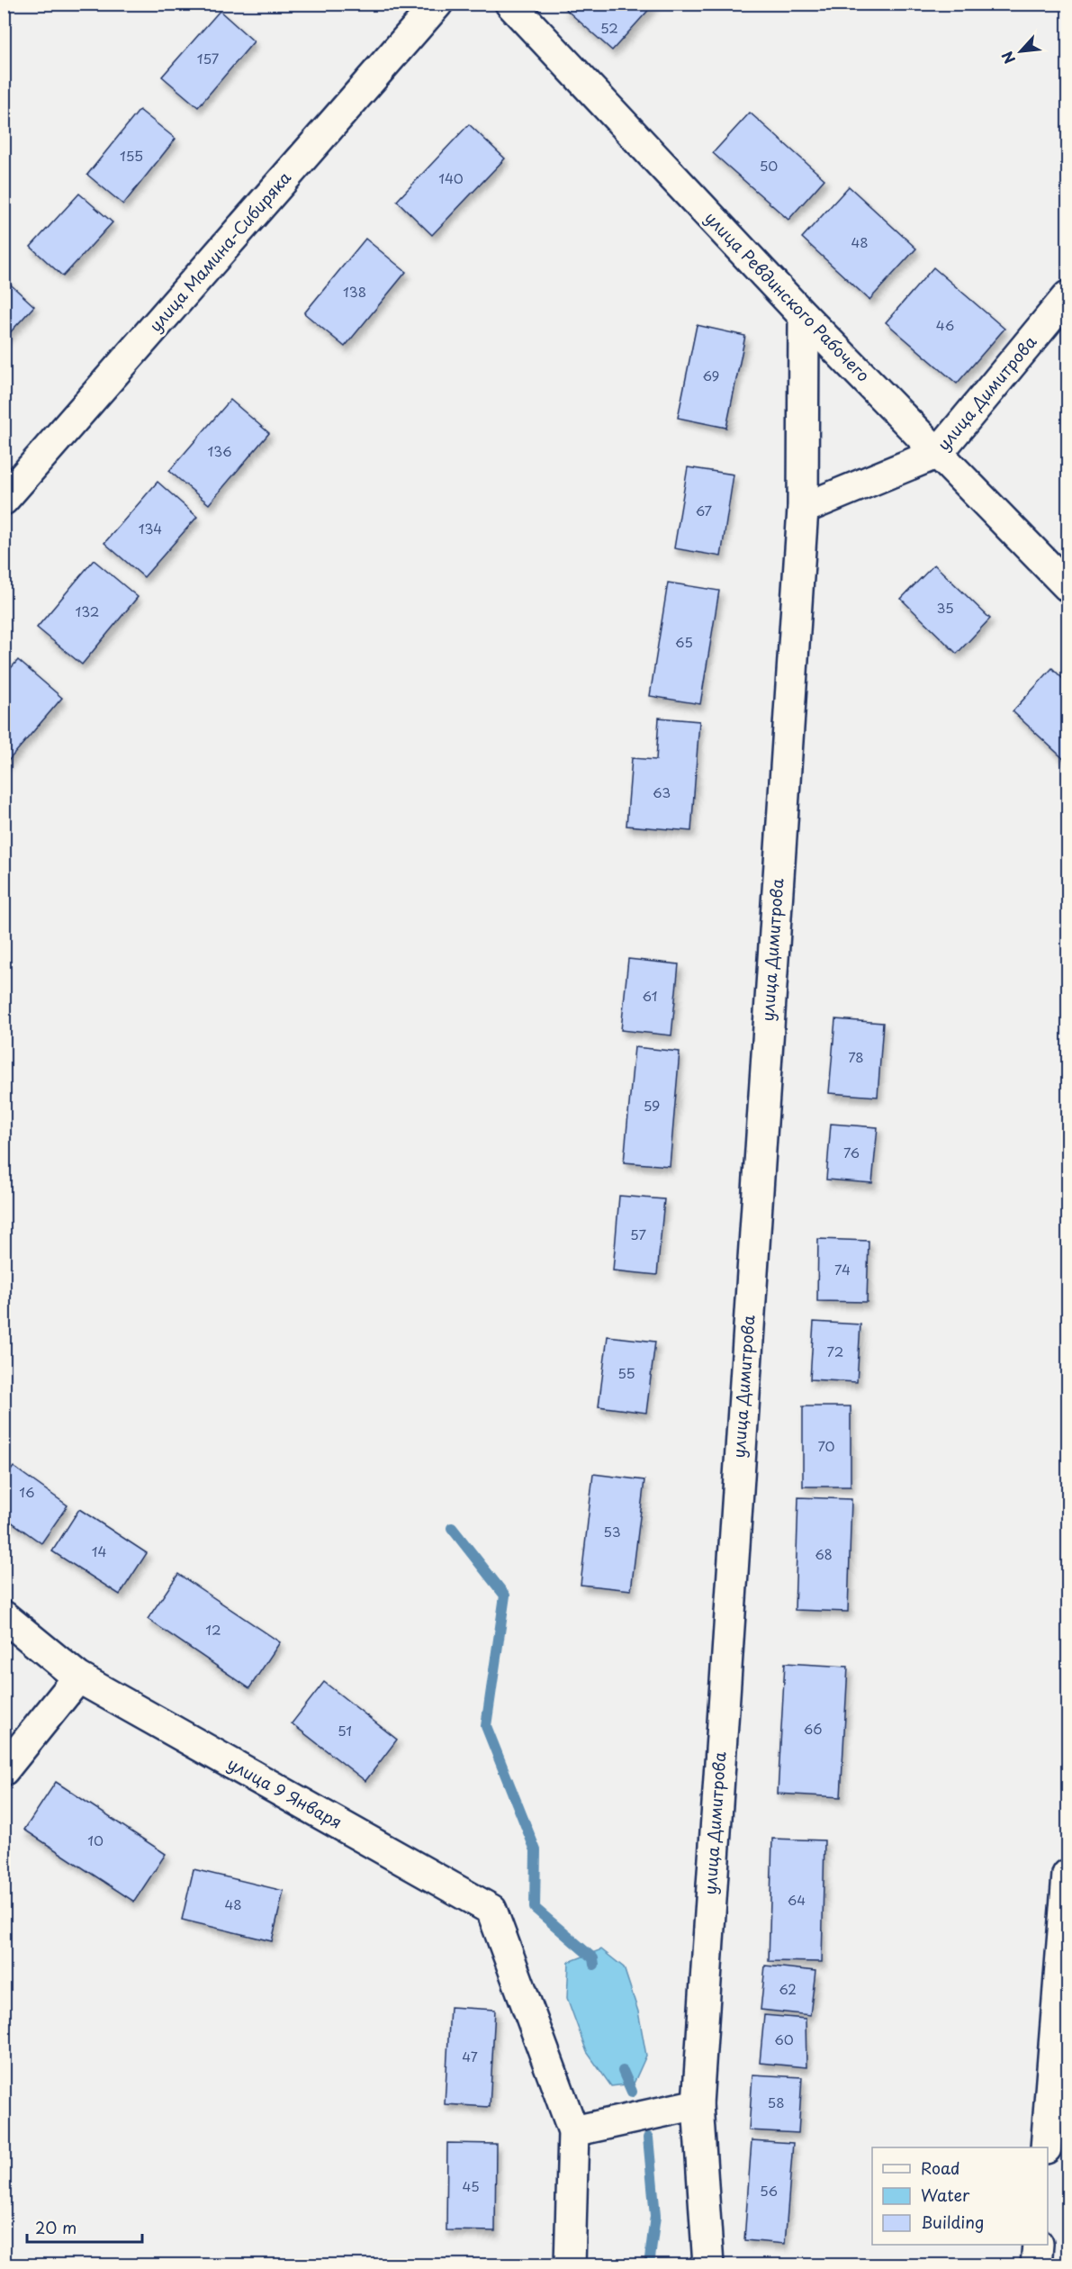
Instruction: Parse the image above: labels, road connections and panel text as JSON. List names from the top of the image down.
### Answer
{
  "streets": {
    "street": [
      "улица Мамина-Сибиряка",
      "улица Ревдинского Рабочего",
      "улица Димитрова",
      "улица 9 Января"
    ]
  },
  "crossings": [
    ["улица Ревдинского Рабочего", "улица Димитрова"]
  ],
  "house_numbers": [
    "52",
    "157",
    "155",
    "50",
    "140",
    "48",
    "138",
    "46",
    "69",
    "136",
    "67",
    "134",
    "35",
    "132",
    "65",
    "63",
    "61",
    "78",
    "59",
    "76",
    "57",
    "74",
    "72",
    "55",
    "70",
    "16",
    "53",
    "14",
    "68",
    "12",
    "66",
    "51",
    "10",
    "64",
    "48",
    "62",
    "60",
    "47",
    "58",
    "45",
    "56"
  ],
  "legend": ["Road", "Water", "Building"],
  "scale_bar": "20 m",
  "north": "bottom left"
}
